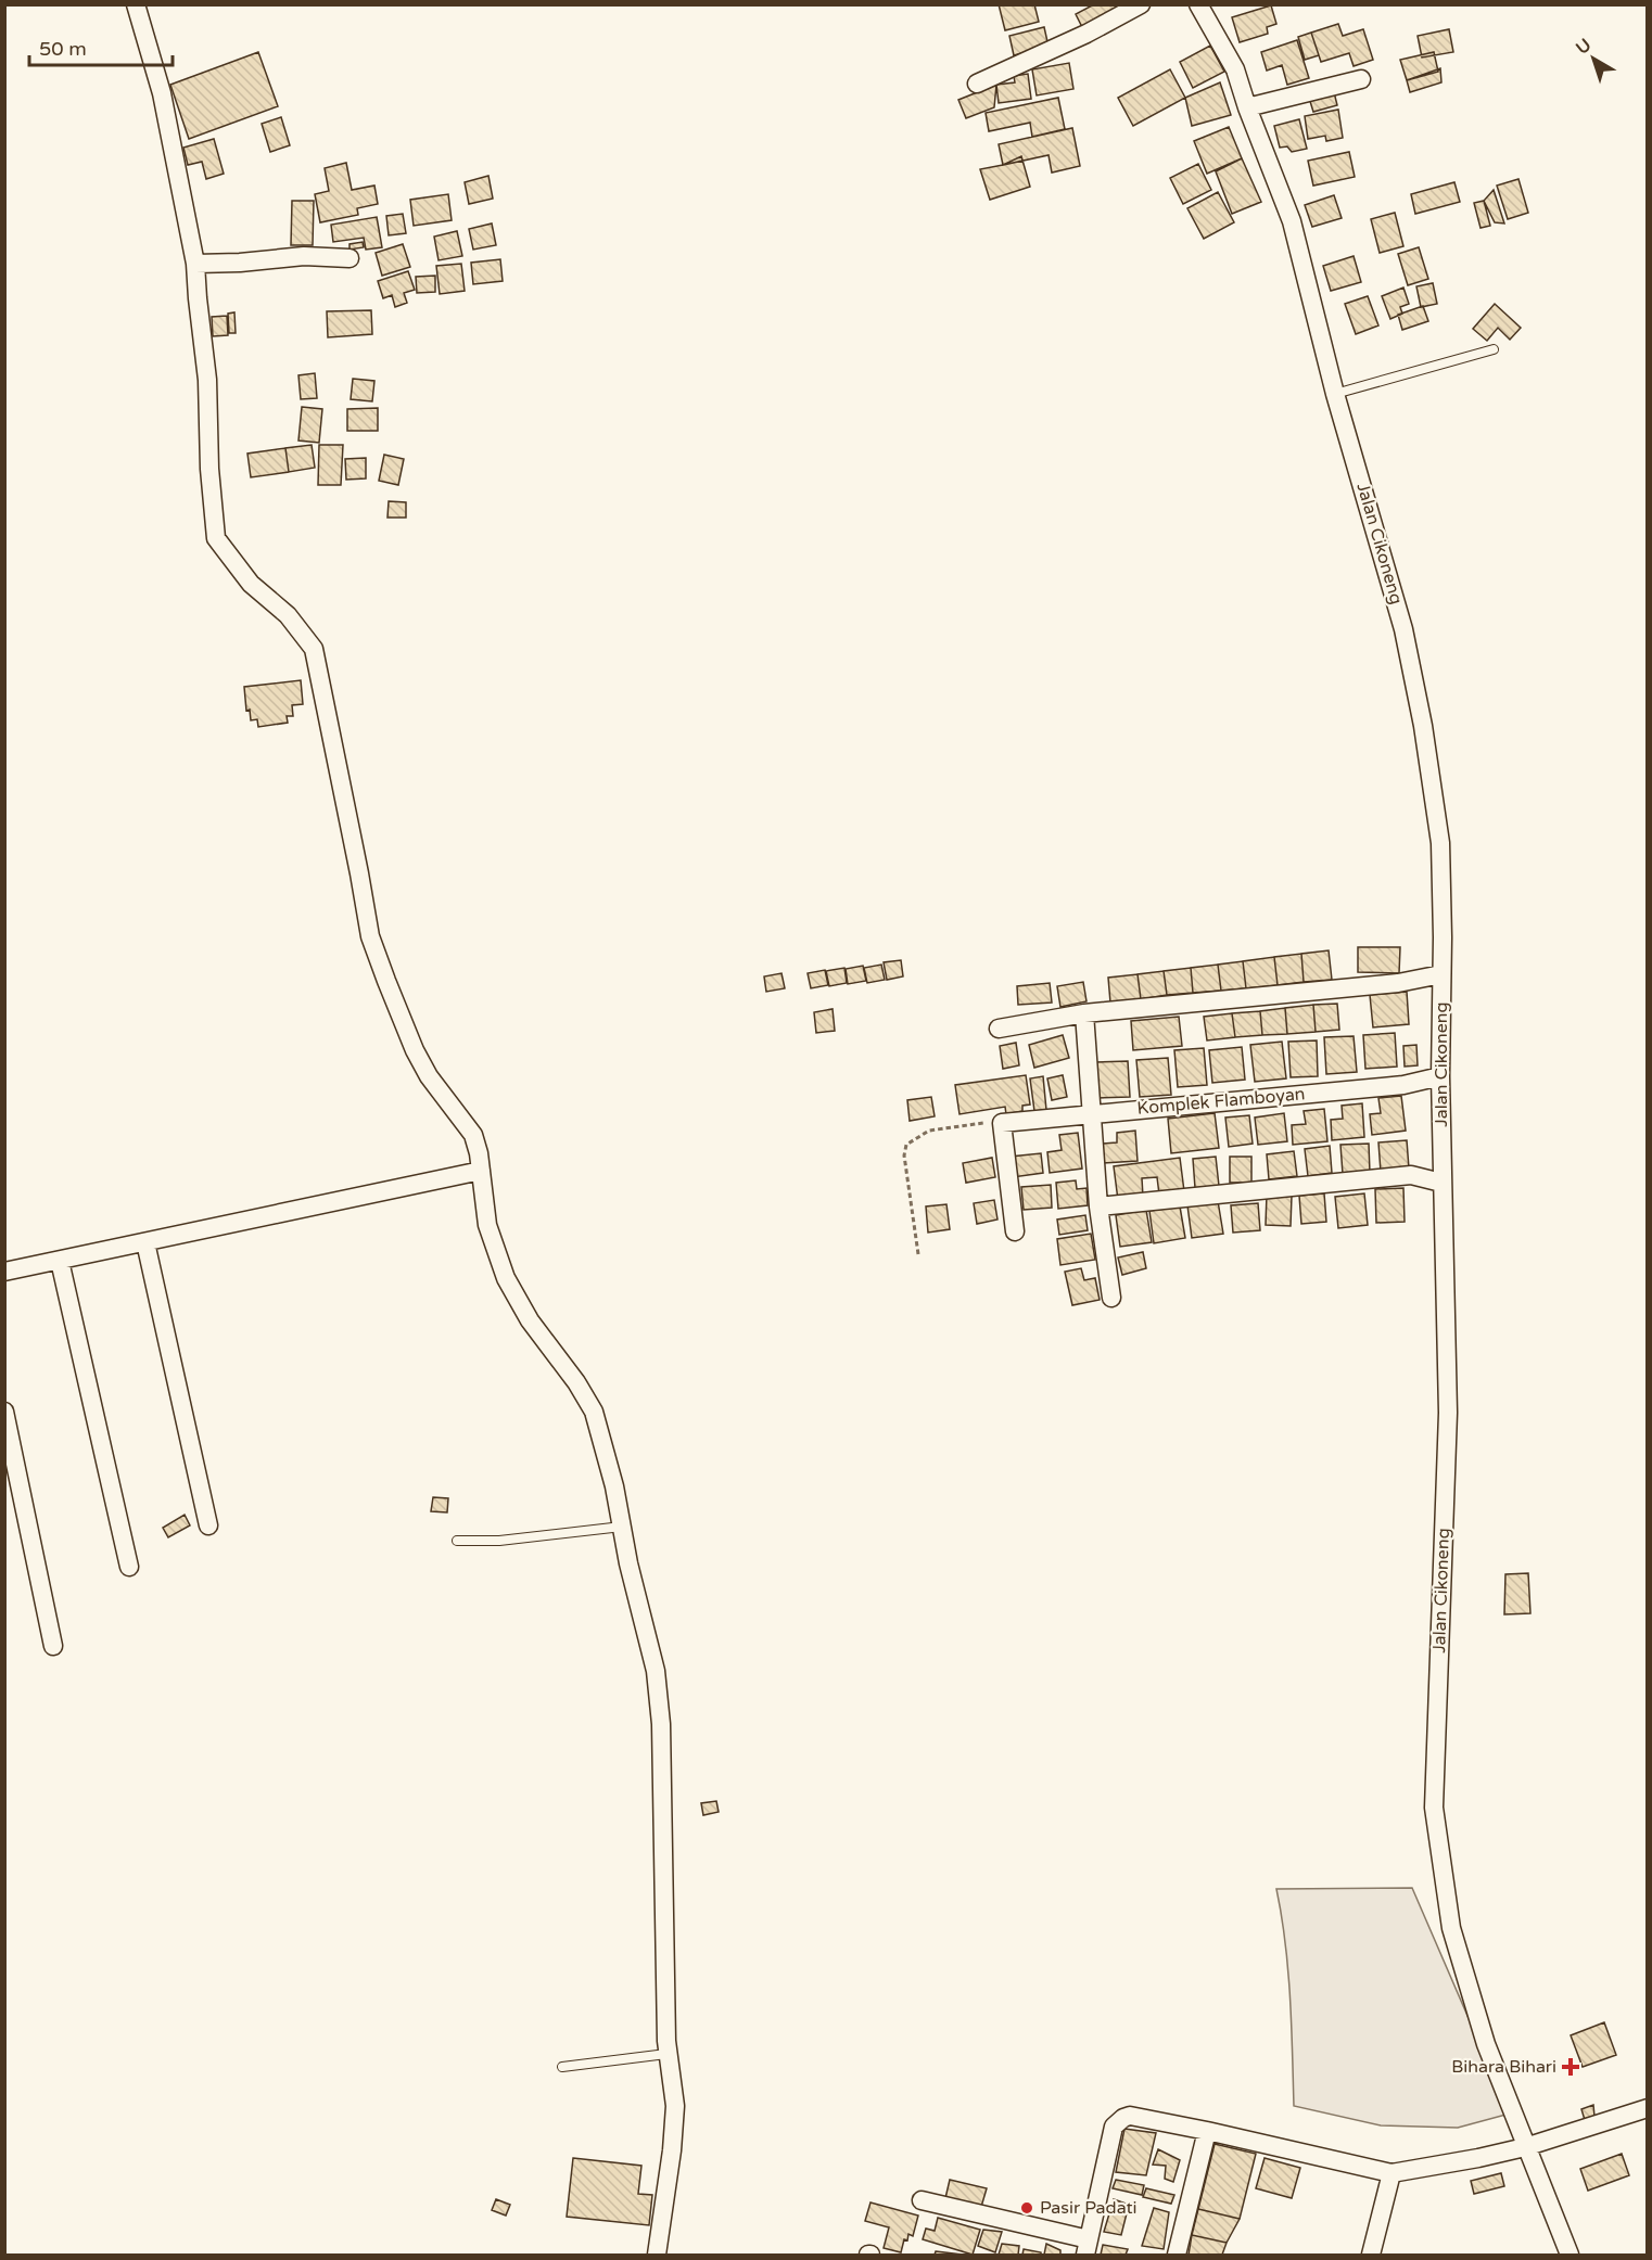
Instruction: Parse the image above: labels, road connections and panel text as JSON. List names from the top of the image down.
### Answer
{
  "streets": {
    "street": ["Jalan Cikoneng", "Komplek Flamboyan"]
  },
  "crossings": [
    ["Jalan Cikoneng", "Komplek Flamboyan"]
  ],
  "places": {
    "health": ["Bihara Bihari"],
    "other": ["Pasir Padati"]
  },
  "scale_bar": "50 m",
  "north": "top left"
}
